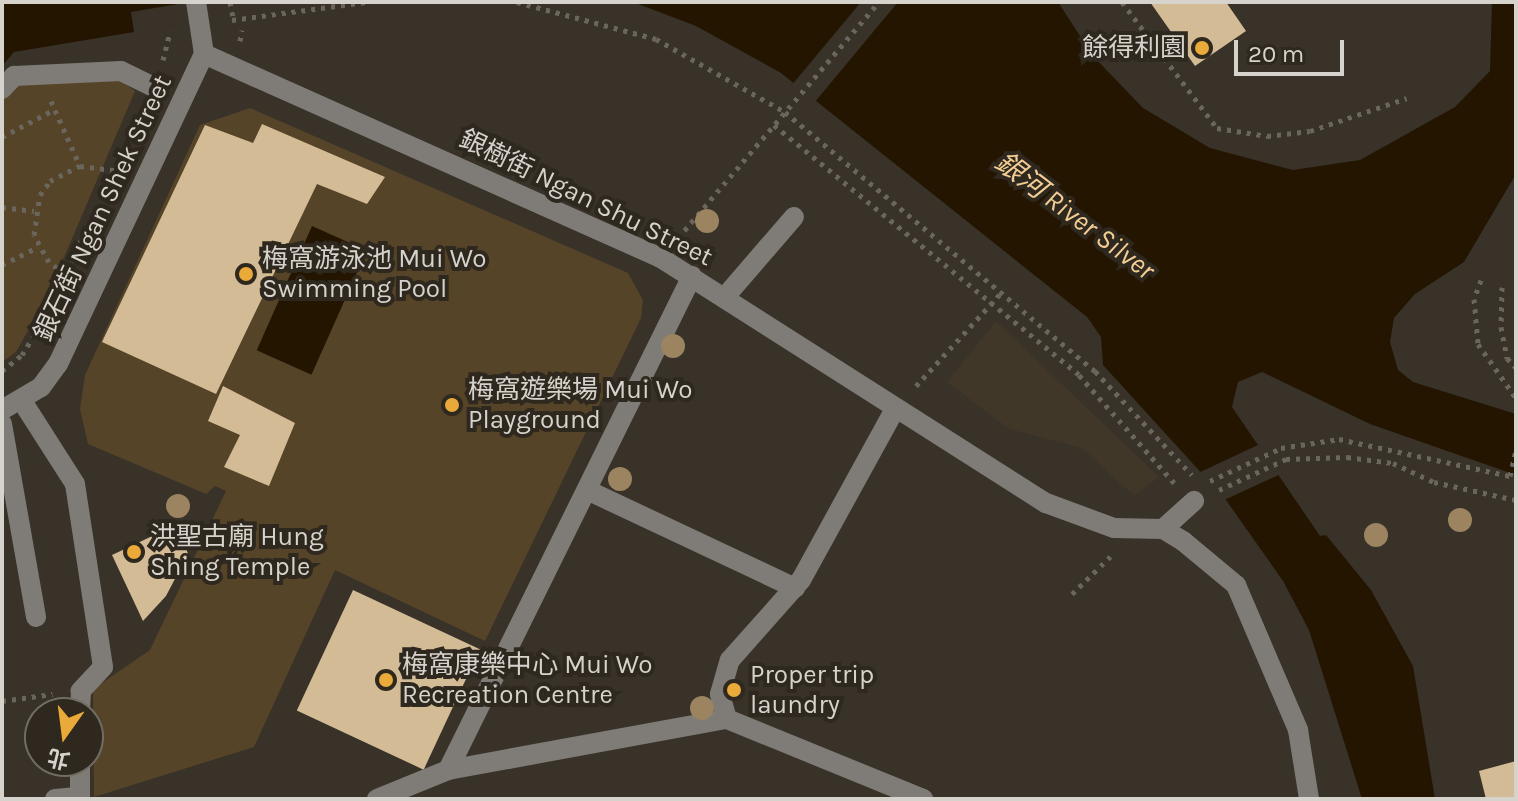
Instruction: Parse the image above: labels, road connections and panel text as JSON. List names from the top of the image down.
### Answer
{
  "streets": {
    "street": ["銀樹街 Ngan Shu Street", "銀石街 Ngan Shek Street"]
  },
  "crossings": [
    ["銀樹街 Ngan Shu Street", "銀石街 Ngan Shek Street"]
  ],
  "water": ["銀河 River Silver"],
  "places": [
    "餘得利園",
    "梅窩游泳池 Mui Wo Swimming Pool",
    "梅窩遊樂場 Mui Wo Playground",
    "洪聖古廟 Hung Shing Temple",
    "梅窩康樂中心 Mui Wo Recreation Centre",
    "Proper trip laundry"
  ],
  "scale_bar": "20 m",
  "north": "bottom"
}
